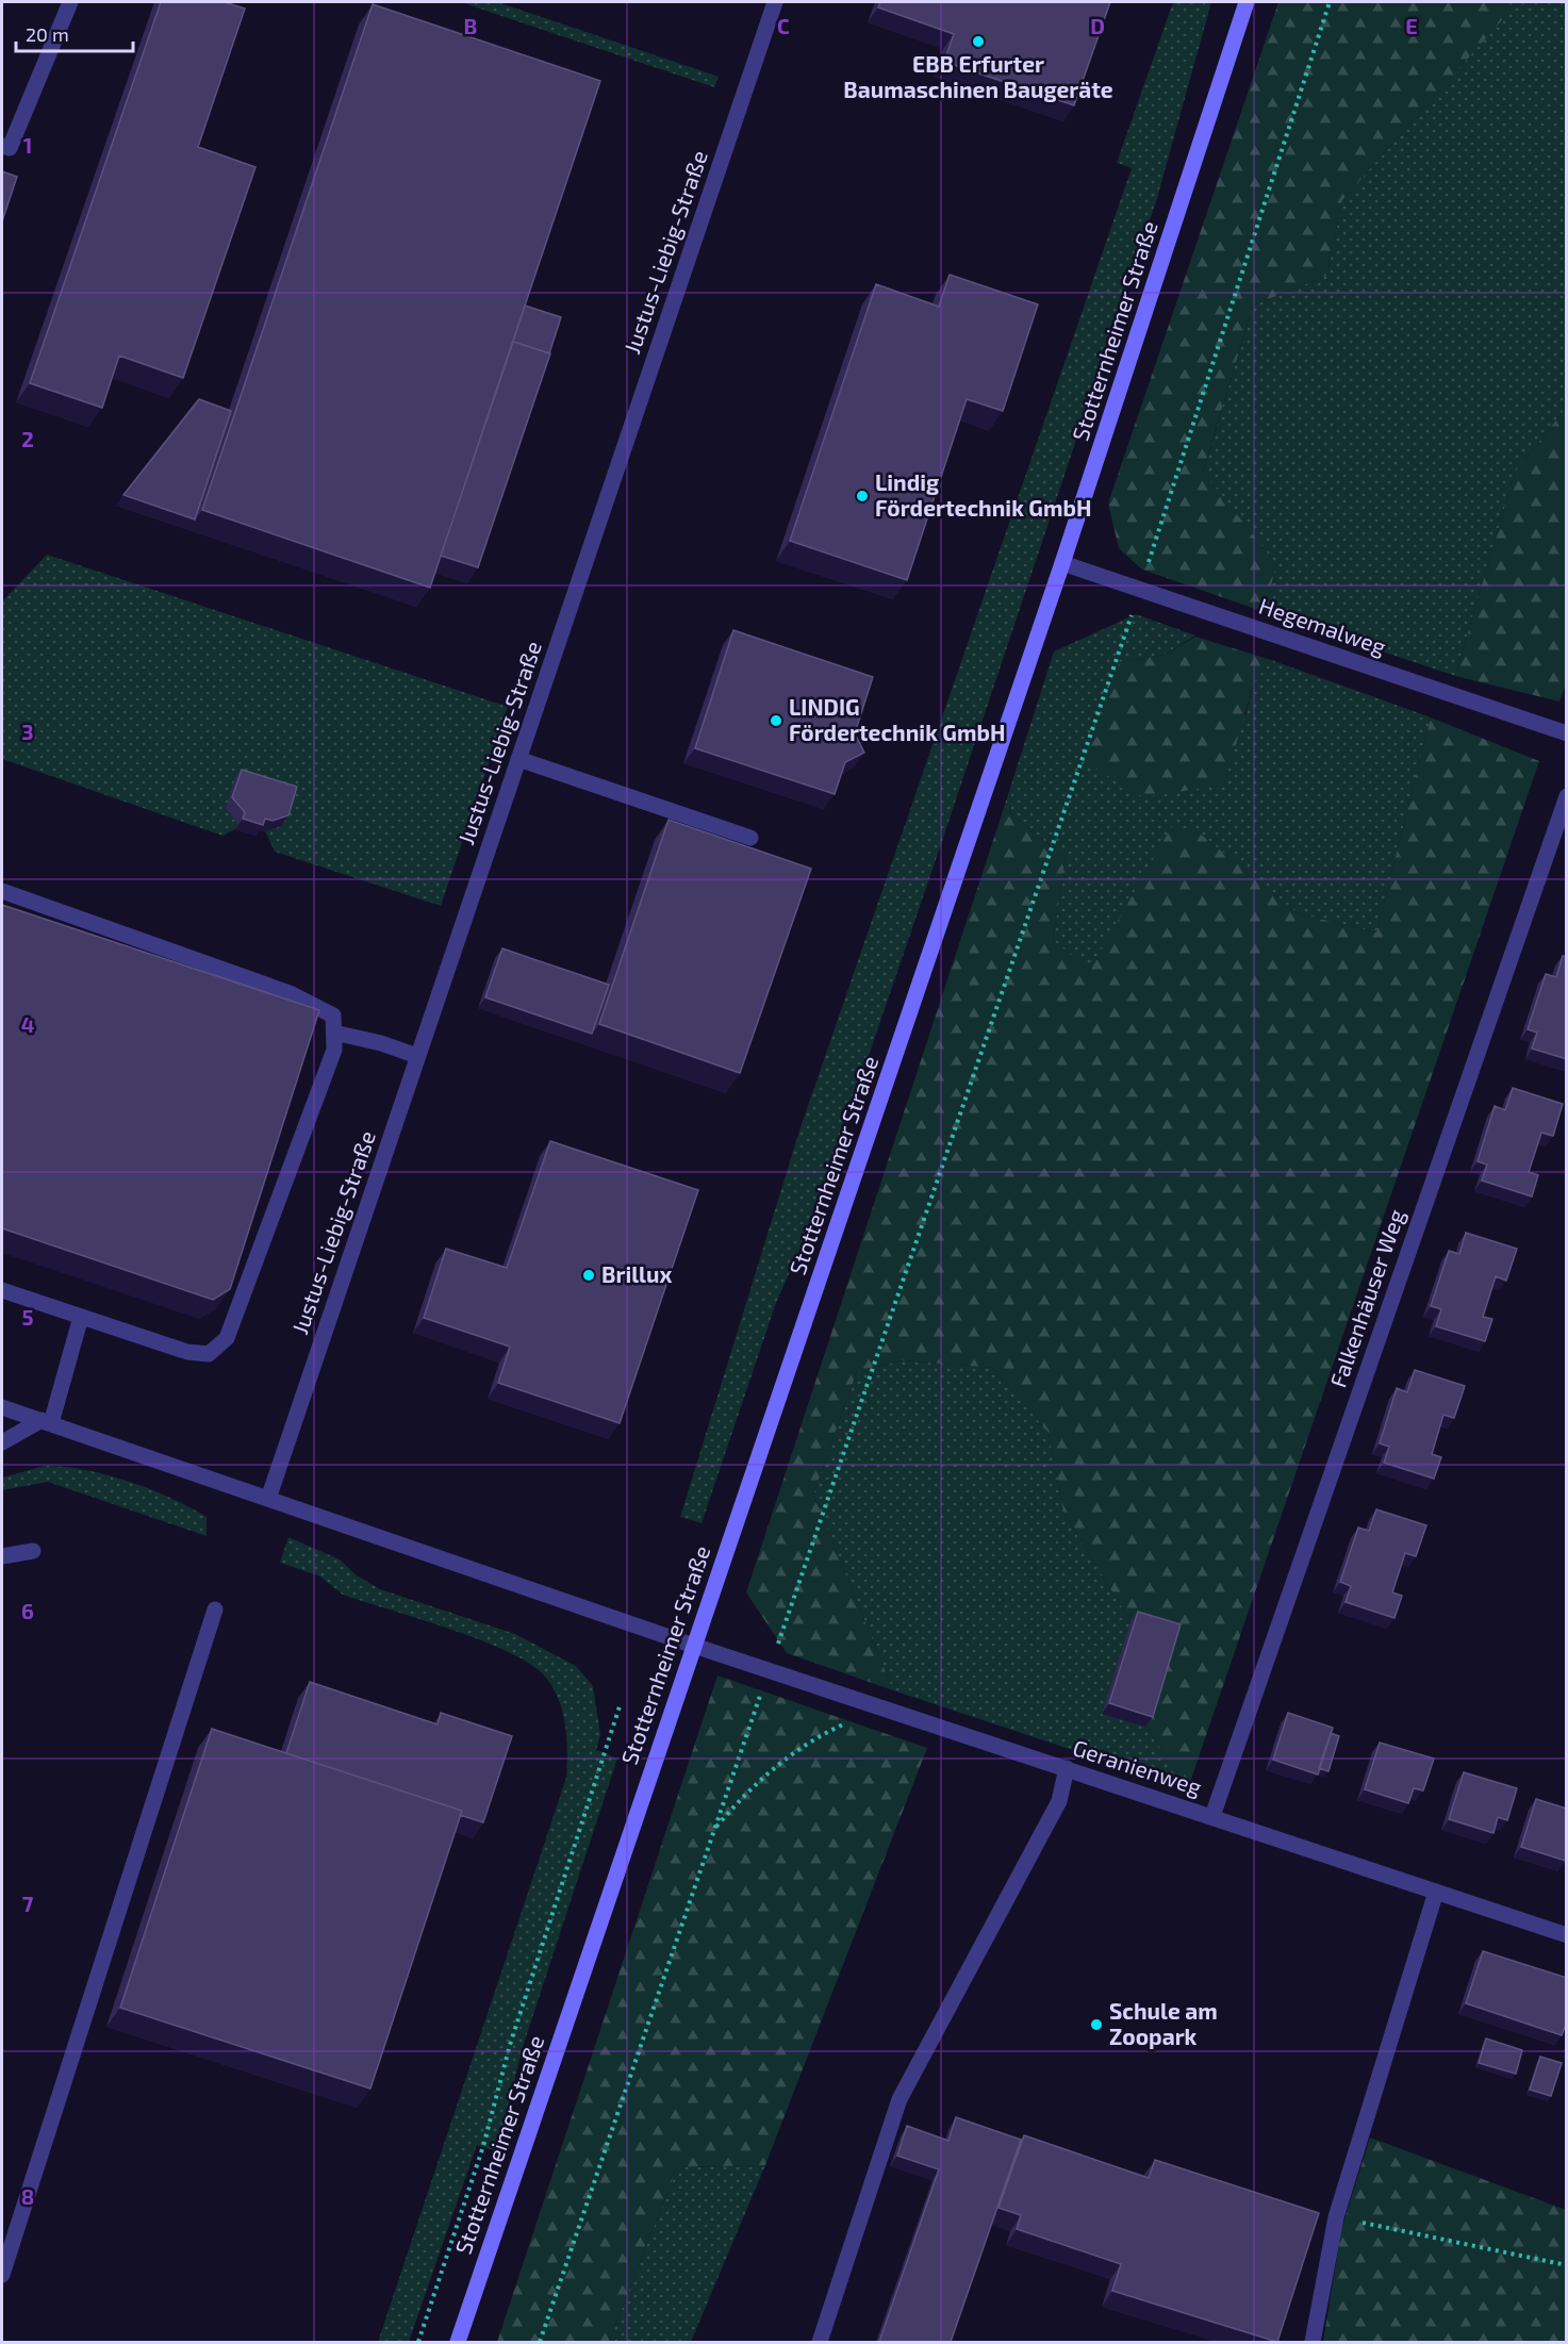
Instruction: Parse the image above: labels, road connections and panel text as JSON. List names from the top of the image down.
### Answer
{
  "streets": {
    "main road": ["Stotternheimer Straße"],
    "street": [
      "Justus-Liebig-Straße",
      "Hegemalweg",
      "Falkenhäuser Weg",
      "Geranienweg"
    ]
  },
  "crossings": [
    ["Stotternheimer Straße", "Hegemalweg"],
    ["Stotternheimer Straße", "Geranienweg"],
    ["Falkenhäuser Weg", "Geranienweg"]
  ],
  "places": [
    "EBB Erfurter Baumaschinen Baugeräte",
    "Lindig Fördertechnik GmbH",
    "LINDIG Fördertechnik GmbH",
    "Brillux",
    "Schule am Zoopark"
  ],
  "scale_bar": "20 m",
  "grid": {
    "columns": [
      "B",
      "C",
      "D",
      "E"
    ],
    "rows": [
      "1",
      "2",
      "3",
      "4",
      "5",
      "6",
      "7",
      "8"
    ]
  }
}
